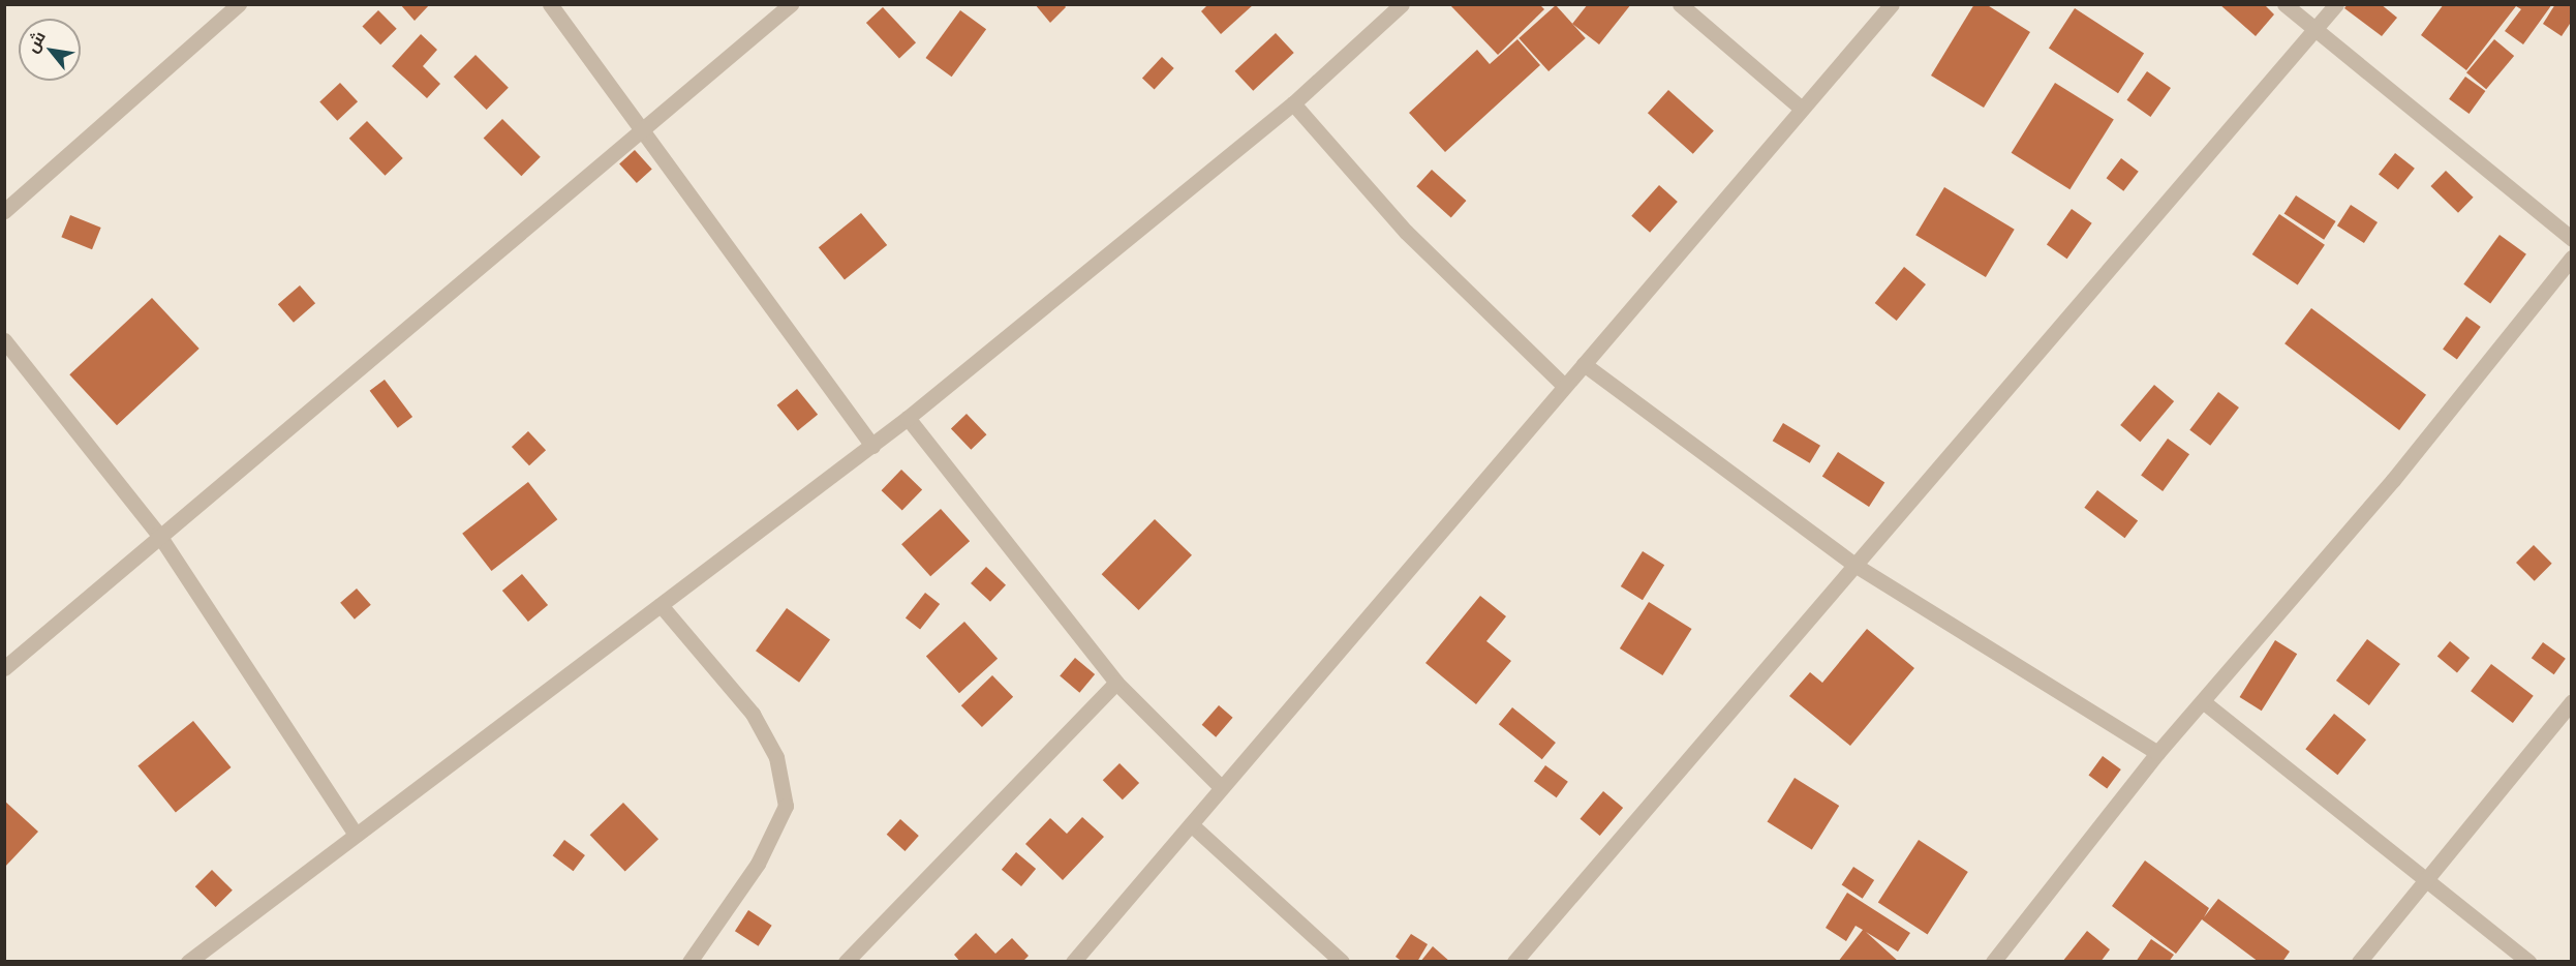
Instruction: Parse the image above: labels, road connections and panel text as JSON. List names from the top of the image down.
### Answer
{
  "north": "top left"
}
